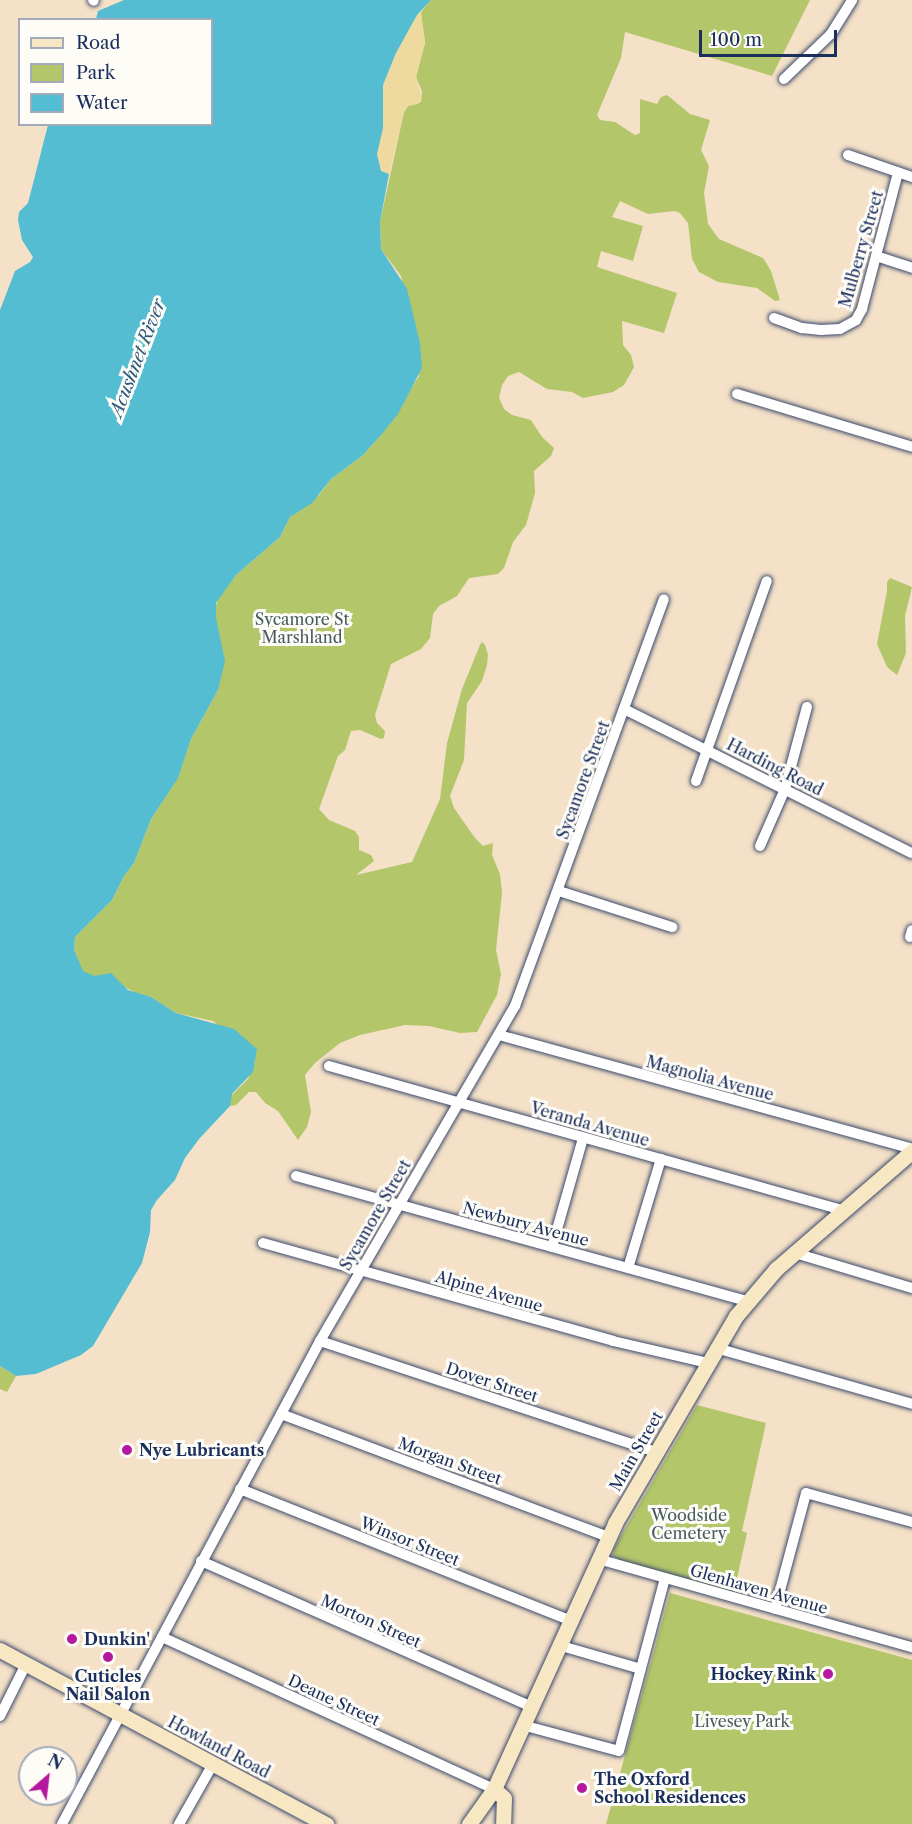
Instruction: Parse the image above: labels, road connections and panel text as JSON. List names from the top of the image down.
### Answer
{
  "streets": {
    "main road": ["Main Street", "Howland Road"],
    "street": [
      "Mulberry Street",
      "Harding Road",
      "Sycamore Street",
      "Magnolia Avenue",
      "Veranda Avenue",
      "Newbury Avenue",
      "Alpine Avenue",
      "Dover Street",
      "Morgan Street",
      "Winsor Street",
      "Glenhaven Avenue",
      "Morton Street",
      "Deane Street"
    ]
  },
  "crossings": [
    ["Harding Road", "Sycamore Street"],
    ["Sycamore Street", "Magnolia Avenue"],
    ["Sycamore Street", "Veranda Avenue"],
    ["Sycamore Street", "Newbury Avenue"],
    ["Sycamore Street", "Alpine Avenue"],
    ["Sycamore Street", "Dover Street"],
    ["Sycamore Street", "Morgan Street"],
    ["Sycamore Street", "Winsor Street"],
    ["Sycamore Street", "Morton Street"],
    ["Sycamore Street", "Deane Street"],
    ["Sycamore Street", "Howland Road"],
    ["Magnolia Avenue", "Main Street"],
    ["Veranda Avenue", "Main Street"],
    ["Newbury Avenue", "Main Street"],
    ["Alpine Avenue", "Main Street"],
    ["Dover Street", "Main Street"],
    ["Main Street", "Morgan Street"],
    ["Main Street", "Winsor Street"],
    ["Main Street", "Glenhaven Avenue"],
    ["Main Street", "Morton Street"],
    ["Main Street", "Deane Street"]
  ],
  "water": ["Acushnet River"],
  "parks": ["Sycamore St Marshland", "Woodside Cemetery", "Livesey Park"],
  "places": [
    "Nye Lubricants",
    "Dunkin'",
    "Cuticles Nail Salon",
    "Hockey Rink",
    "The Oxford School Residences"
  ],
  "legend": ["Road", "Park", "Water"],
  "scale_bar": "100 m",
  "north": "top right"
}
